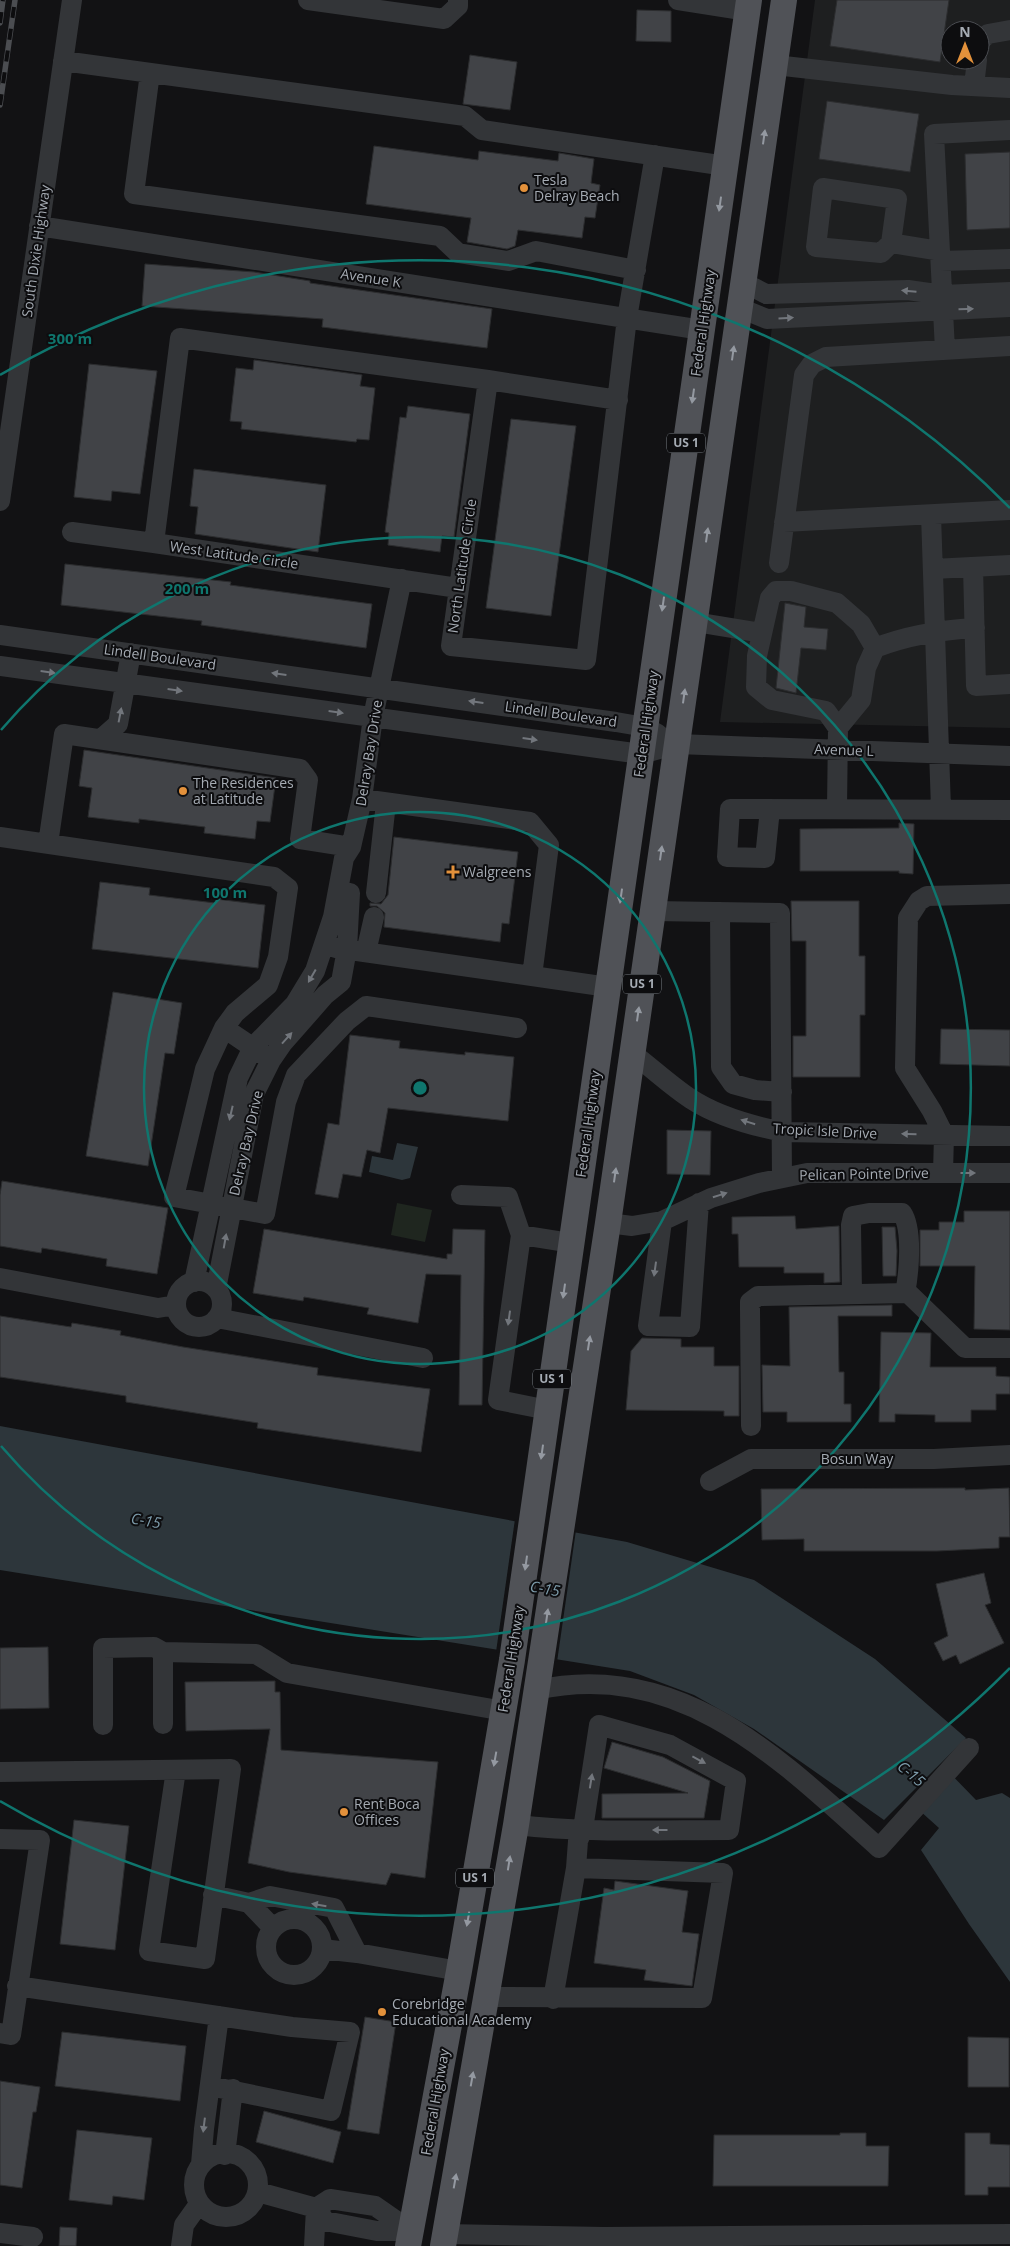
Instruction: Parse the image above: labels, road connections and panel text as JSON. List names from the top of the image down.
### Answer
{
  "streets": {
    "main road": ["Federal Highway", "US 1"],
    "street": [
      "South Dixie Highway",
      "Avenue K",
      "West Latitude Circle",
      "North Latitude Circle",
      "Lindell Boulevard",
      "Avenue L",
      "Delray Bay Drive",
      "Tropic Isle Drive",
      "Pelican Pointe Drive",
      "Bosun Way"
    ]
  },
  "crossings": [
    ["South Dixie Highway", "Avenue K"],
    ["Avenue K", "Federal Highway"],
    ["Avenue K", "North Latitude Circle"],
    ["Federal Highway", "Lindell Boulevard"],
    ["US 1", "Lindell Boulevard"],
    ["US 1", "Avenue L"],
    ["US 1", "Tropic Isle Drive"],
    ["US 1", "Pelican Pointe Drive"],
    ["West Latitude Circle", "North Latitude Circle"],
    ["West Latitude Circle", "Delray Bay Drive"],
    ["Lindell Boulevard", "Avenue L"],
    ["Lindell Boulevard", "Delray Bay Drive"]
  ],
  "one_way": ["Tropic Isle Drive", "Pelican Pointe Drive"],
  "water": ["C-15"],
  "places": {
    "other": [
      "Tesla Delray Beach",
      "The Residences at Latitude",
      "Rent Boca Offices",
      "Corebridge Educational Academy"
    ],
    "health": ["Walgreens"]
  },
  "north": "top",
  "rings": ["300 m", "200 m", "100 m"]
}
